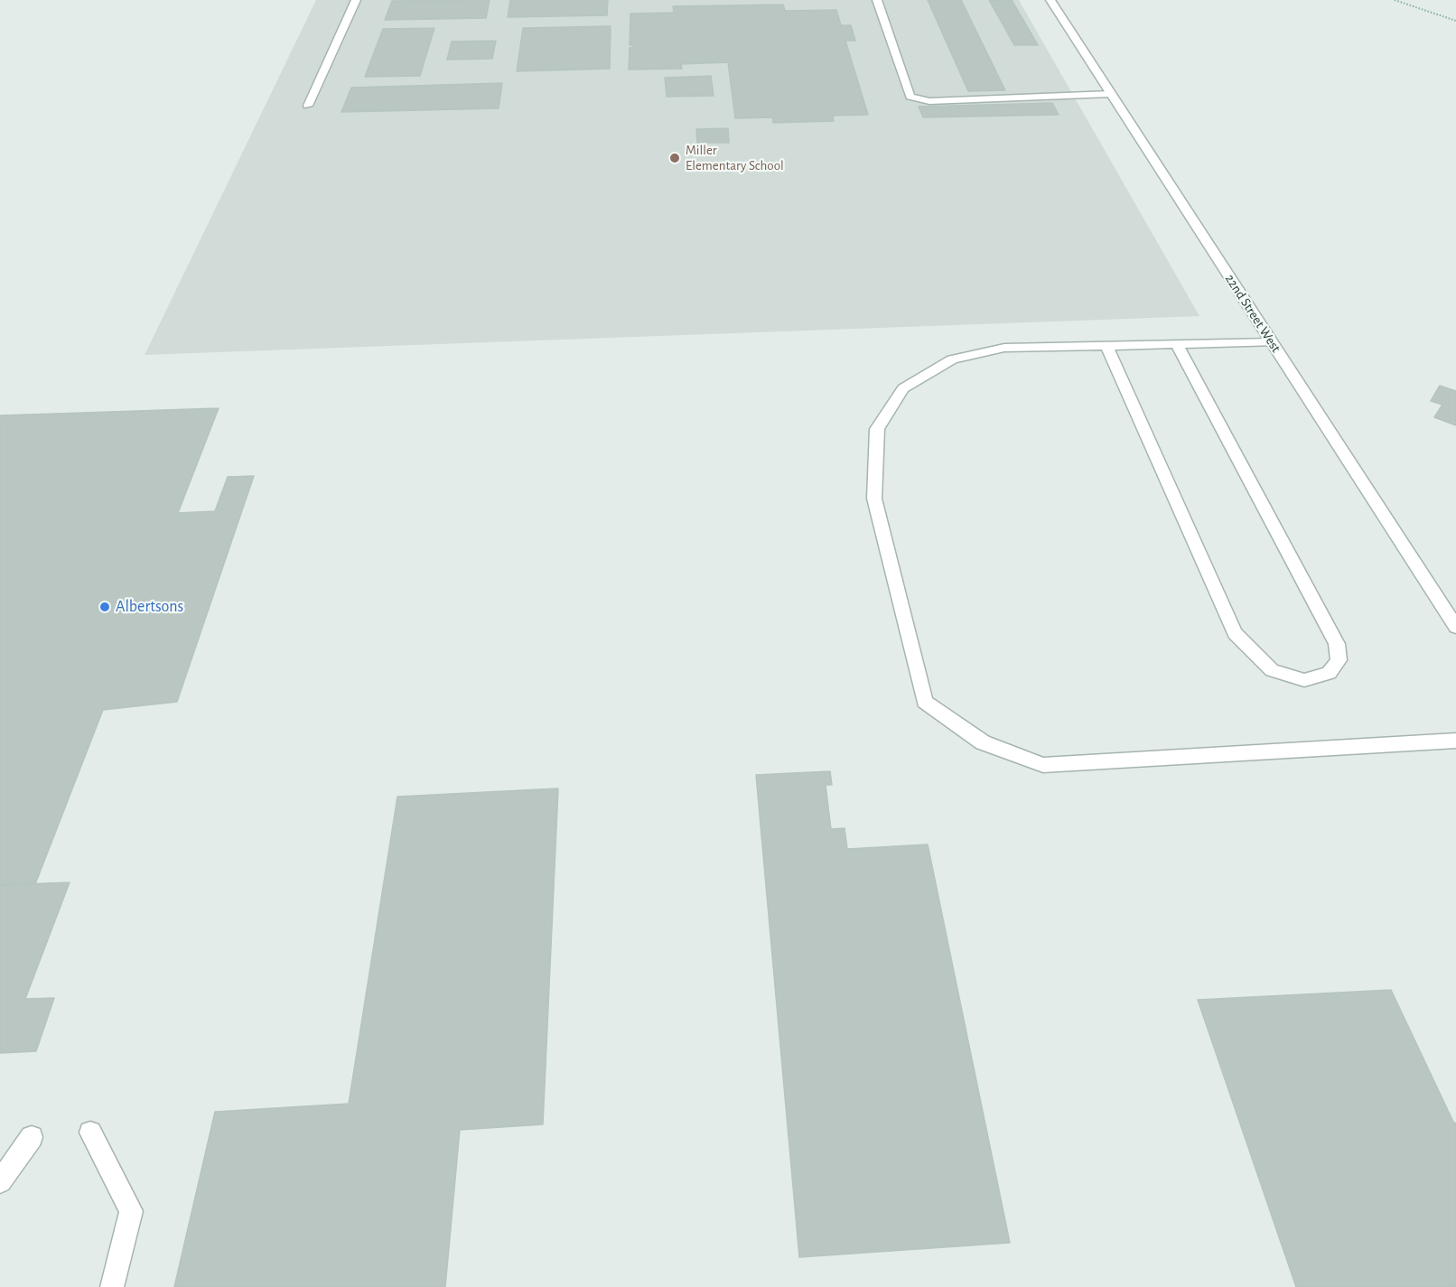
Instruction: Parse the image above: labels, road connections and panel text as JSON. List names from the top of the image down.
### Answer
{
  "streets": {
    "street": ["22nd Street West"]
  },
  "places": ["Miller Elementary School", "Albertsons"]
}
